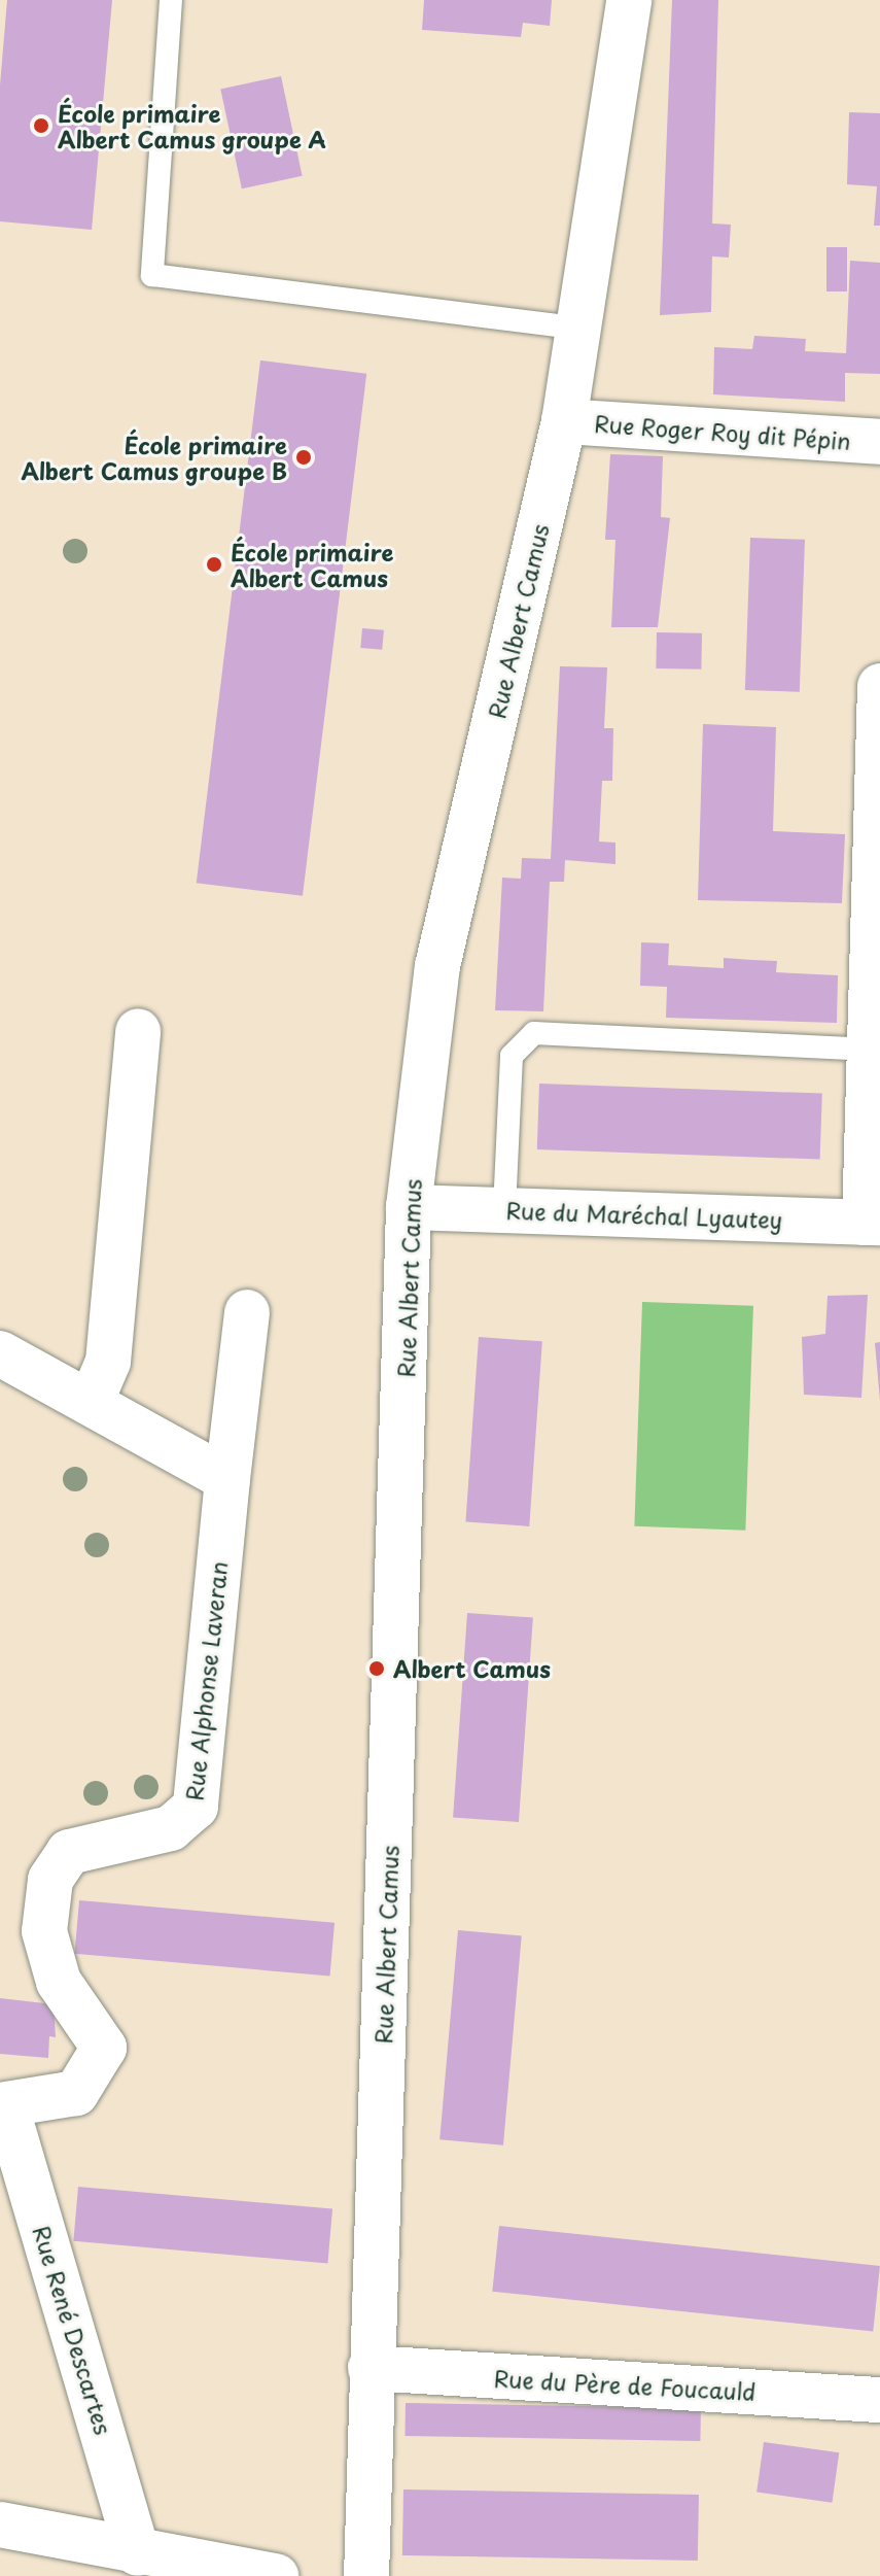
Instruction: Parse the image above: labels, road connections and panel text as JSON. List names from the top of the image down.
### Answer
{
  "streets": {
    "street": [
      "Rue Roger Roy dit Pépin",
      "Rue Albert Camus",
      "Rue du Maréchal Lyautey",
      "Rue Alphonse Laveran",
      "Rue René Descartes",
      "Rue du Père de Foucauld"
    ]
  },
  "crossings": [
    ["Rue Roger Roy dit Pépin", "Rue Albert Camus"],
    ["Rue Albert Camus", "Rue du Maréchal Lyautey"],
    ["Rue Albert Camus", "Rue du Père de Foucauld"],
    ["Rue Alphonse Laveran", "Rue René Descartes"]
  ],
  "places": [
    "École primaire Albert Camus groupe A",
    "École primaire Albert Camus groupe B",
    "École primaire Albert Camus",
    "Albert Camus"
  ]
}
